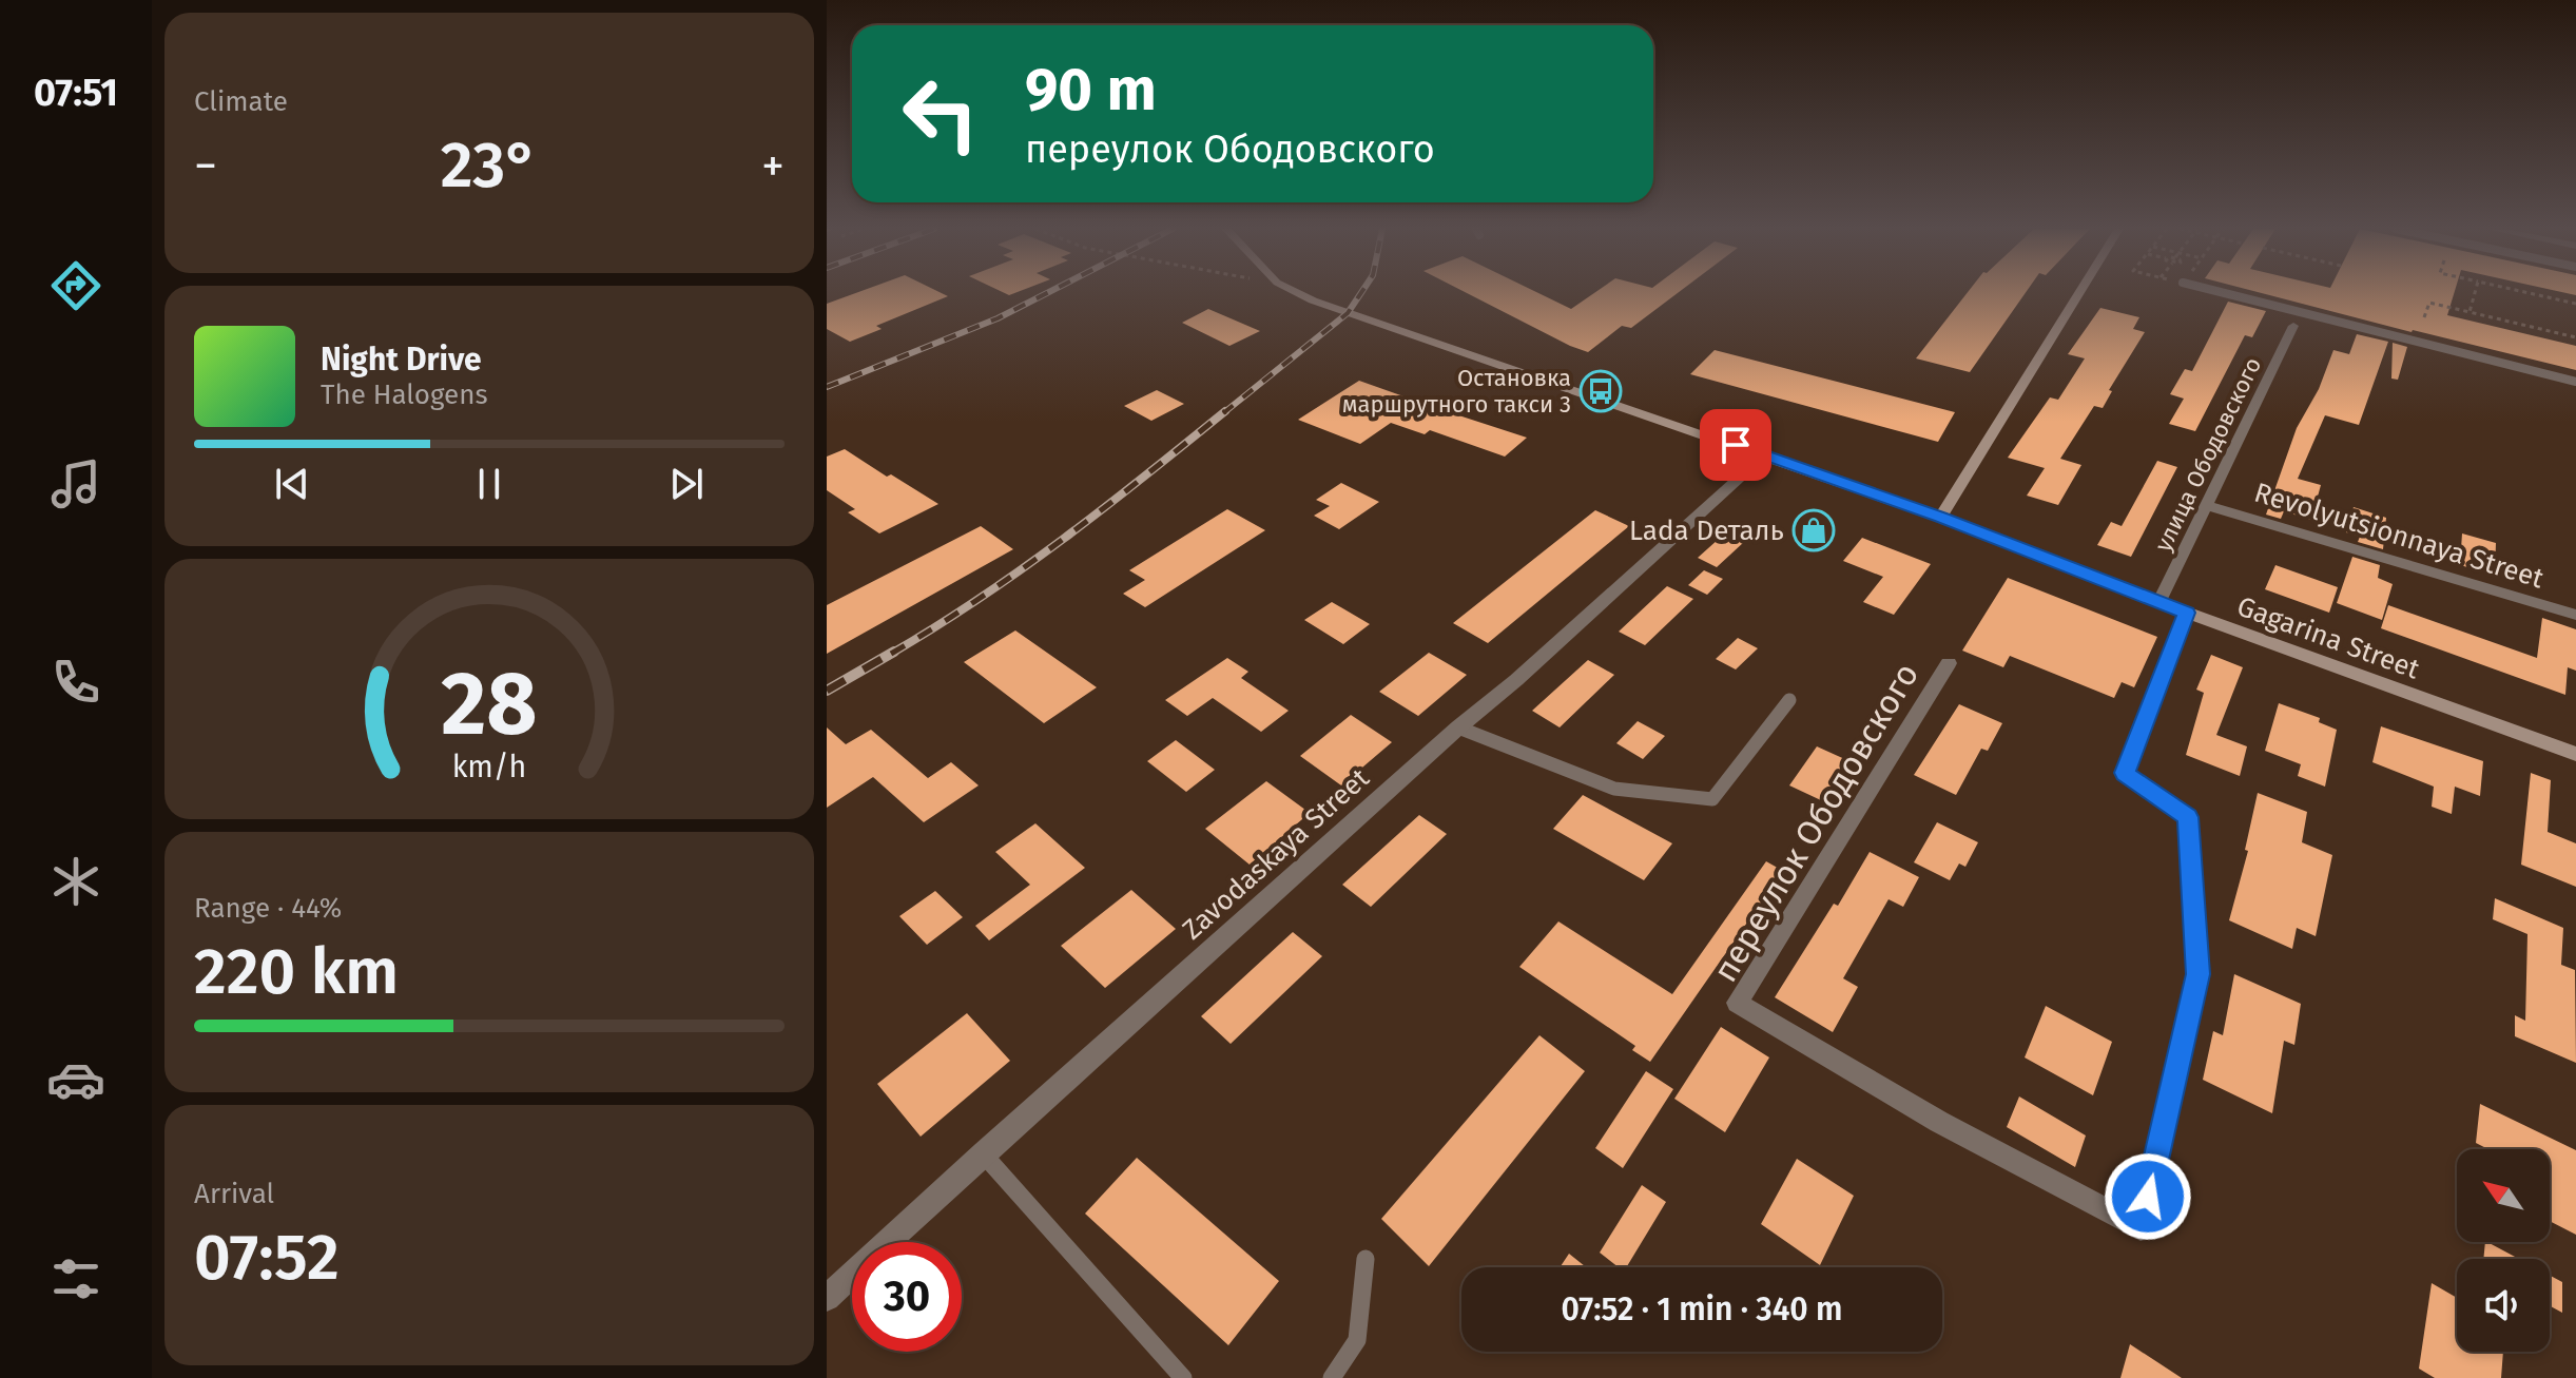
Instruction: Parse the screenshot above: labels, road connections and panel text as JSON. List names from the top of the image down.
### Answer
{
  "streets": {
    "main road": ["Gagarina Street"],
    "street": [
      "улица Ободовского",
      "Revolyutsionnaya Street",
      "переулок Ободовского",
      "Zavodaskaya Street"
    ]
  },
  "crossings": [
    ["улица Ободовского", "Revolyutsionnaya Street"],
    ["улица Ободовского", "Gagarina Street"],
    ["Gagarina Street", "переулок Ободовского"],
    ["Gagarina Street", "Zavodaskaya Street"]
  ],
  "places": {
    "bus stop": ["Остановка маршрутного такси 3"],
    "shop": ["Lada Dеталь"]
  },
  "north": "top left",
  "page": {
    "tabs": "07:51",
    "tile": [
      "Climate",
      ["Range · 44%", "220 km"],
      ["Arrival", "07:52"]
    ],
    "turn": ["90 m", "переулок Ободовского"],
    "heat": ["−", "23°", "+"],
    "song": ["Night Drive", "The Halogens"],
    "limit": "30",
    "trip": "07:52 · 1 min · 340 m",
    "gauge": ["28", "km/h"]
  }
}
